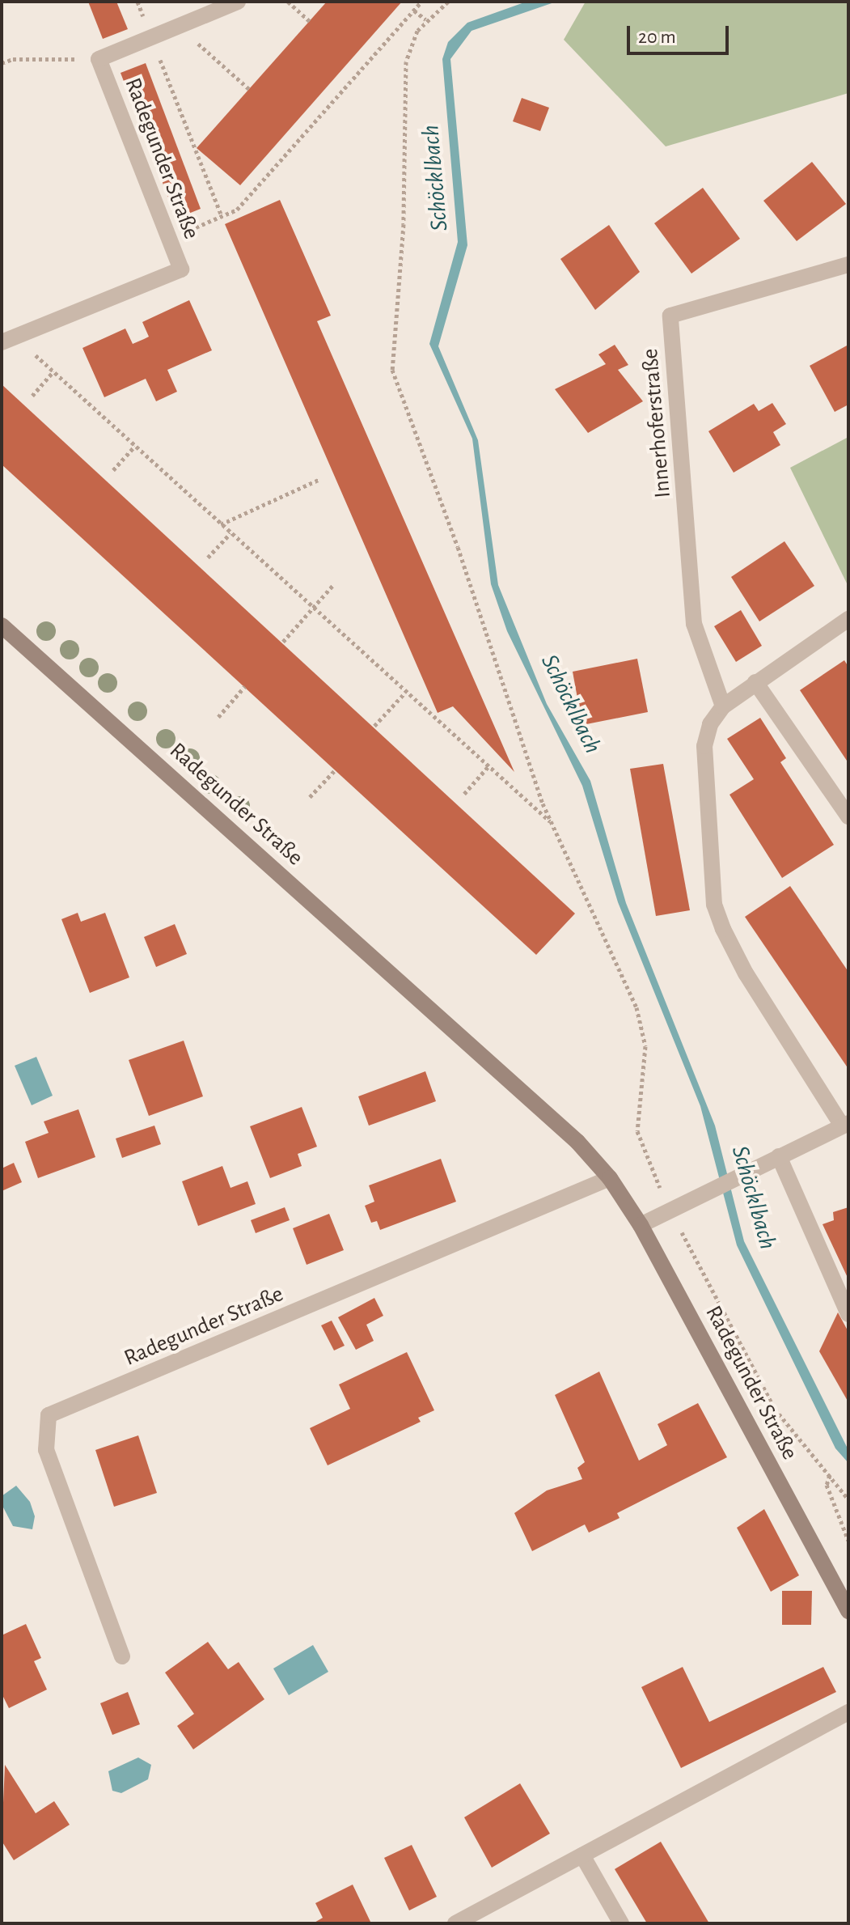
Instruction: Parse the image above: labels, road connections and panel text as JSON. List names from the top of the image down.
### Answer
{
  "streets": {
    "main road": ["Radegunder Straße"],
    "street": ["Innerhoferstraße"]
  },
  "water": ["Schöcklbach"],
  "scale_bar": "20 m"
}
